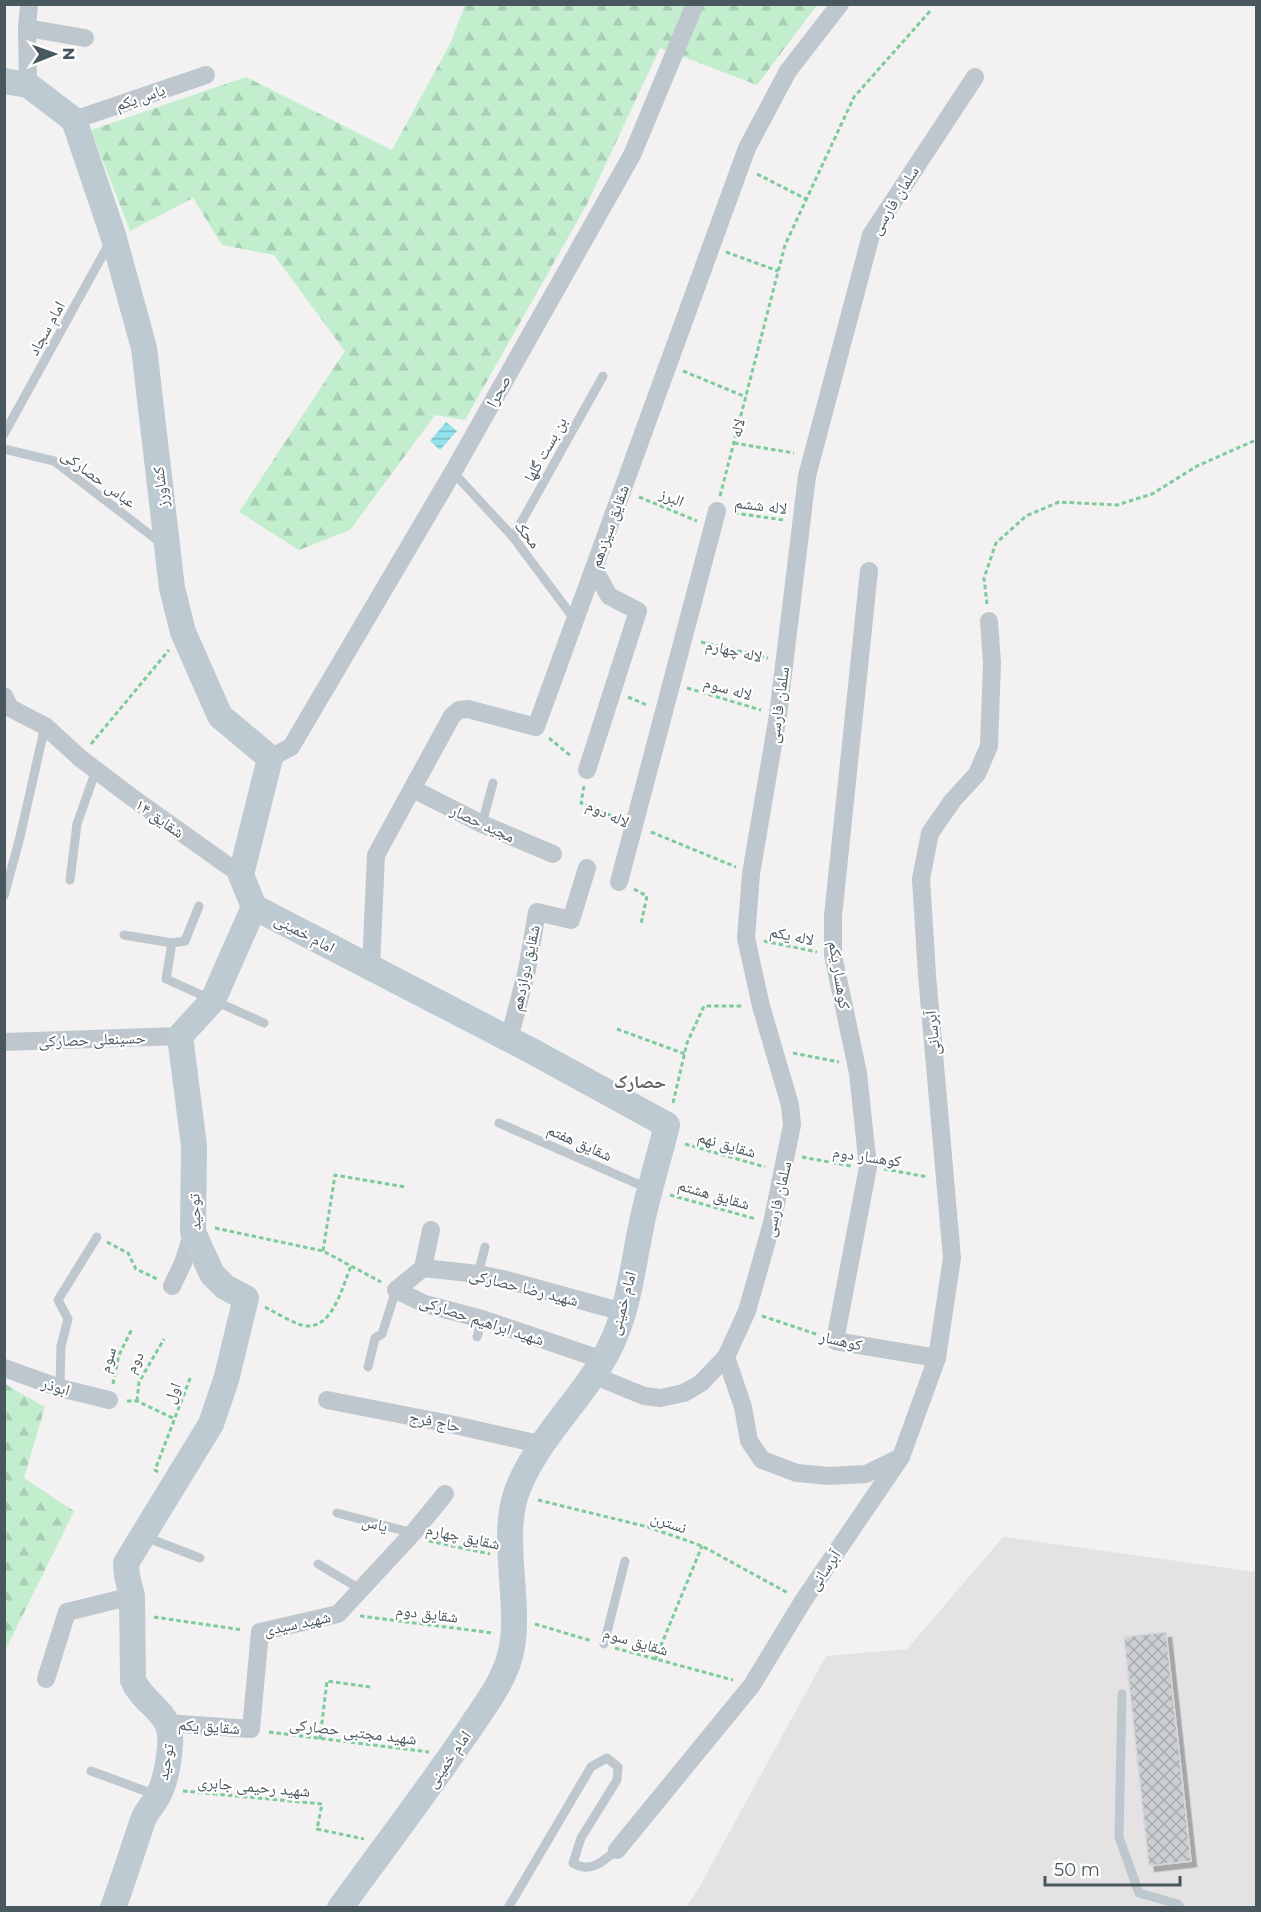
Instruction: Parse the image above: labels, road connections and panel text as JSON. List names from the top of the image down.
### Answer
{
  "streets": {
    "street": [
      "یاس یکم",
      "سلمان فارسی",
      "صحرا",
      "کشاورز",
      "شقایق سیزدهم",
      "شقایق ۱۴",
      "مجید حصار",
      "امام خمینی",
      "شقایق دوازدهم",
      "کوهسار یکم",
      "آبرسانی",
      "حسینعلی حصارکی",
      "توحید",
      "شهید رضا حصارکی",
      "شهید ابراهیم حصارکی",
      "کوهسار",
      "ابوذر",
      "حاج فرج",
      "شهید سیدی",
      "شقایق یکم"
    ],
    "lane": [
      "امام سجاد",
      "بن بست گلها",
      "عباس حصارکی",
      "محک",
      "شقایق هفتم",
      "یاس"
    ],
    "path": [
      "لاله",
      "البرز",
      "لاله ششم",
      "لاله چهارم",
      "لاله سوم",
      "لاله دوم",
      "لاله یکم",
      "شقایق نهم",
      "کوهسار دوم",
      "شقایق هشتم",
      "سوم",
      "دوم",
      "اول",
      "نسترن",
      "شقایق چهارم",
      "شقایق دوم",
      "شقایق سوم",
      "شهید مجتبی حصارکی",
      "شهید رحیمی جابری"
    ]
  },
  "crossings": [
    ["یاس یکم", "کشاورز"],
    ["سلمان فارسی", "لاله ششم"],
    ["سلمان فارسی", "لاله چهارم"],
    ["سلمان فارسی", "لاله سوم"],
    ["سلمان فارسی", "لاله دوم"],
    ["سلمان فارسی", "لاله یکم"],
    ["سلمان فارسی", "شقایق نهم"],
    ["سلمان فارسی", "کوهسار دوم"],
    ["سلمان فارسی", "شقایق هشتم"],
    ["سلمان فارسی", "کوهسار"],
    ["امام سجاد", "کشاورز"],
    ["صحرا", "کشاورز"],
    ["صحرا", "محک"],
    ["لاله", "البرز"],
    ["لاله", "لاله ششم"],
    ["بن بست گلها", "محک"],
    ["عباس حصارکی", "کشاورز"],
    ["البرز", "لاله ششم"],
    ["البرز", "شقایق سیزدهم"],
    ["شقایق سیزدهم", "محک"],
    ["امام خمینی", "شقایق دوازدهم"],
    ["امام خمینی", "شقایق هفتم"],
    ["امام خمینی", "شقایق نهم"],
    ["امام خمینی", "شقایق هشتم"],
    ["امام خمینی", "شهید رضا حصارکی"],
    ["امام خمینی", "شهید ابراهیم حصارکی"],
    ["امام خمینی", "حاج فرج"],
    ["امام خمینی", "نسترن"],
    ["امام خمینی", "شقایق چهارم"],
    ["امام خمینی", "شقایق دوم"],
    ["امام خمینی", "شقایق سوم"],
    ["امام خمینی", "شهید مجتبی حصارکی"],
    ["امام خمینی", "شهید رحیمی جابری"],
    ["لاله یکم", "کوهسار یکم"],
    ["کوهسار یکم", "کوهسار دوم"],
    ["کوهسار یکم", "کوهسار"],
    ["آبرسانی", "کوهسار دوم"],
    ["آبرسانی", "کوهسار"],
    ["آبرسانی", "نسترن"],
    ["آبرسانی", "شقایق سوم"],
    ["حسینعلی حصارکی", "توحید"],
    ["شقایق هفتم", "شقایق هشتم"],
    ["توحید", "اول"],
    ["توحید", "شهید سیدی"],
    ["توحید", "شقایق یکم"],
    ["توحید", "شهید رحیمی جابری"],
    ["سوم", "ابوذر"],
    ["دوم", "اول"],
    ["یاس", "شقایق چهارم"],
    ["یاس", "شهید سیدی"],
    ["شقایق چهارم", "شهید سیدی"],
    ["شقایق دوم", "شهید سیدی"],
    ["شقایق دوم", "شقایق سوم"],
    ["شقایق یکم", "شهید مجتبی حصارکی"]
  ],
  "districts": ["حصارک"],
  "scale_bar": "50 m",
  "north": "right"
}
